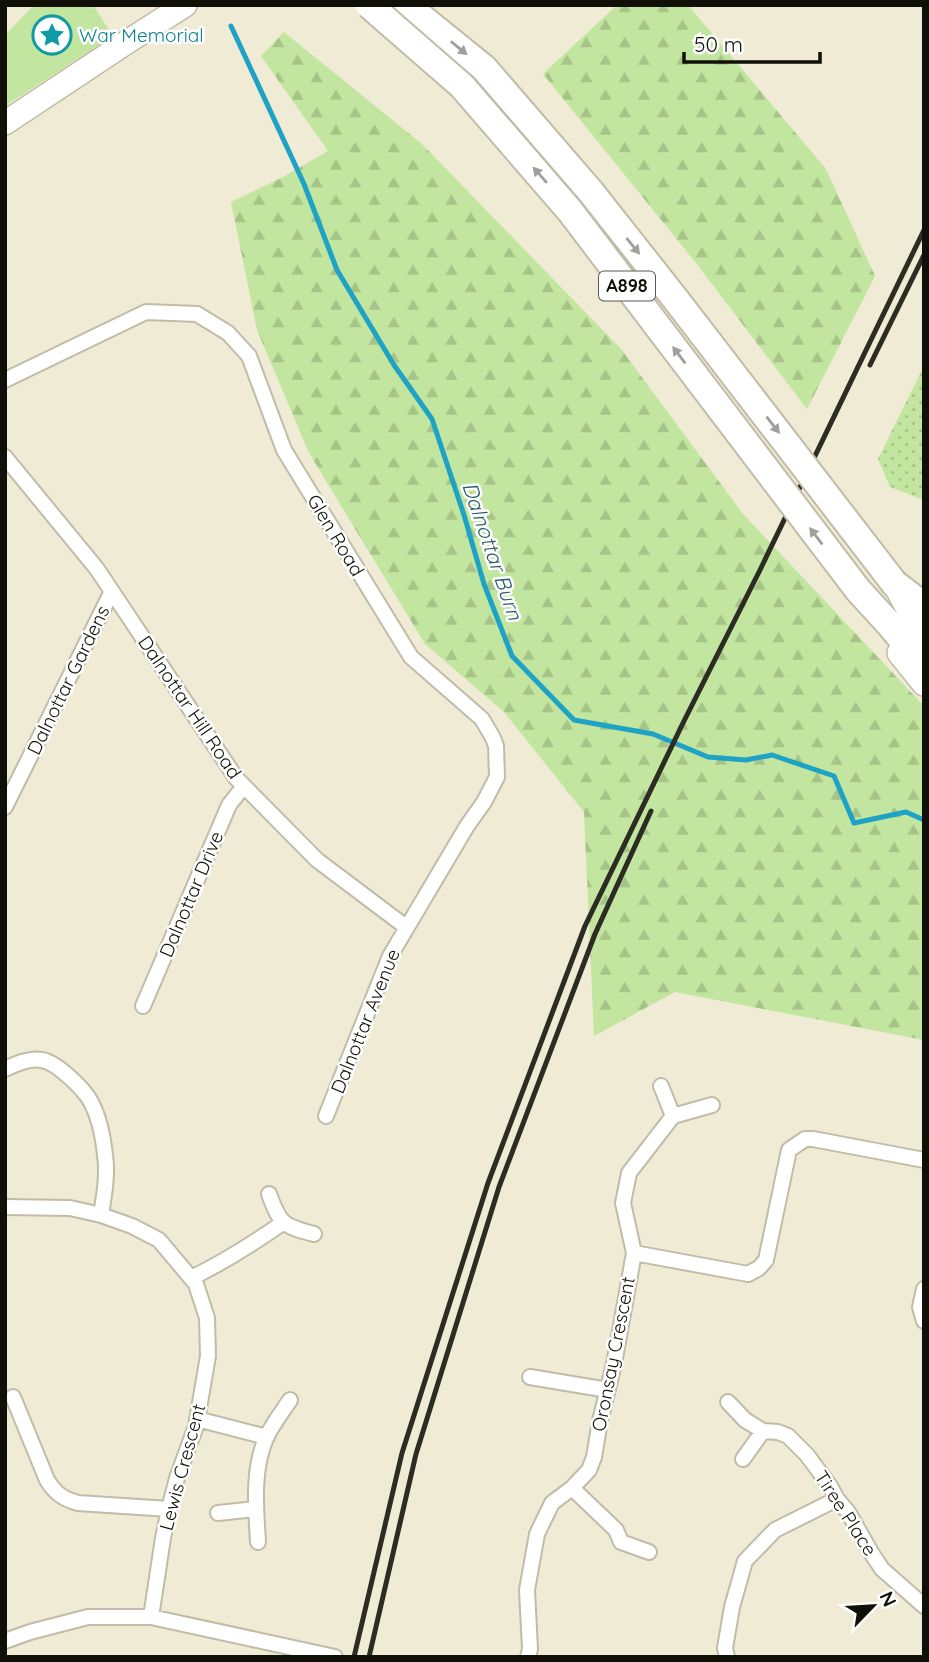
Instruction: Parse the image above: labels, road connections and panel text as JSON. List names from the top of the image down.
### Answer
{
  "streets": {
    "highway": ["A898"],
    "street": [
      "Glen Road",
      "Dalnottar Gardens",
      "Dalnottar Hill Road",
      "Dalnottar Drive",
      "Dalnottar Avenue",
      "Oronsay Crescent",
      "Lewis Crescent",
      "Tiree Place"
    ]
  },
  "crossings": [
    ["Glen Road", "Dalnottar Hill Road"],
    ["Glen Road", "Dalnottar Avenue"],
    ["Dalnottar Gardens", "Dalnottar Hill Road"],
    ["Dalnottar Hill Road", "Dalnottar Drive"],
    ["Dalnottar Hill Road", "Dalnottar Avenue"]
  ],
  "water": ["Dalnottar Burn"],
  "places": {
    "place": ["War Memorial"]
  },
  "scale_bar": "50 m",
  "north": "top right"
}
